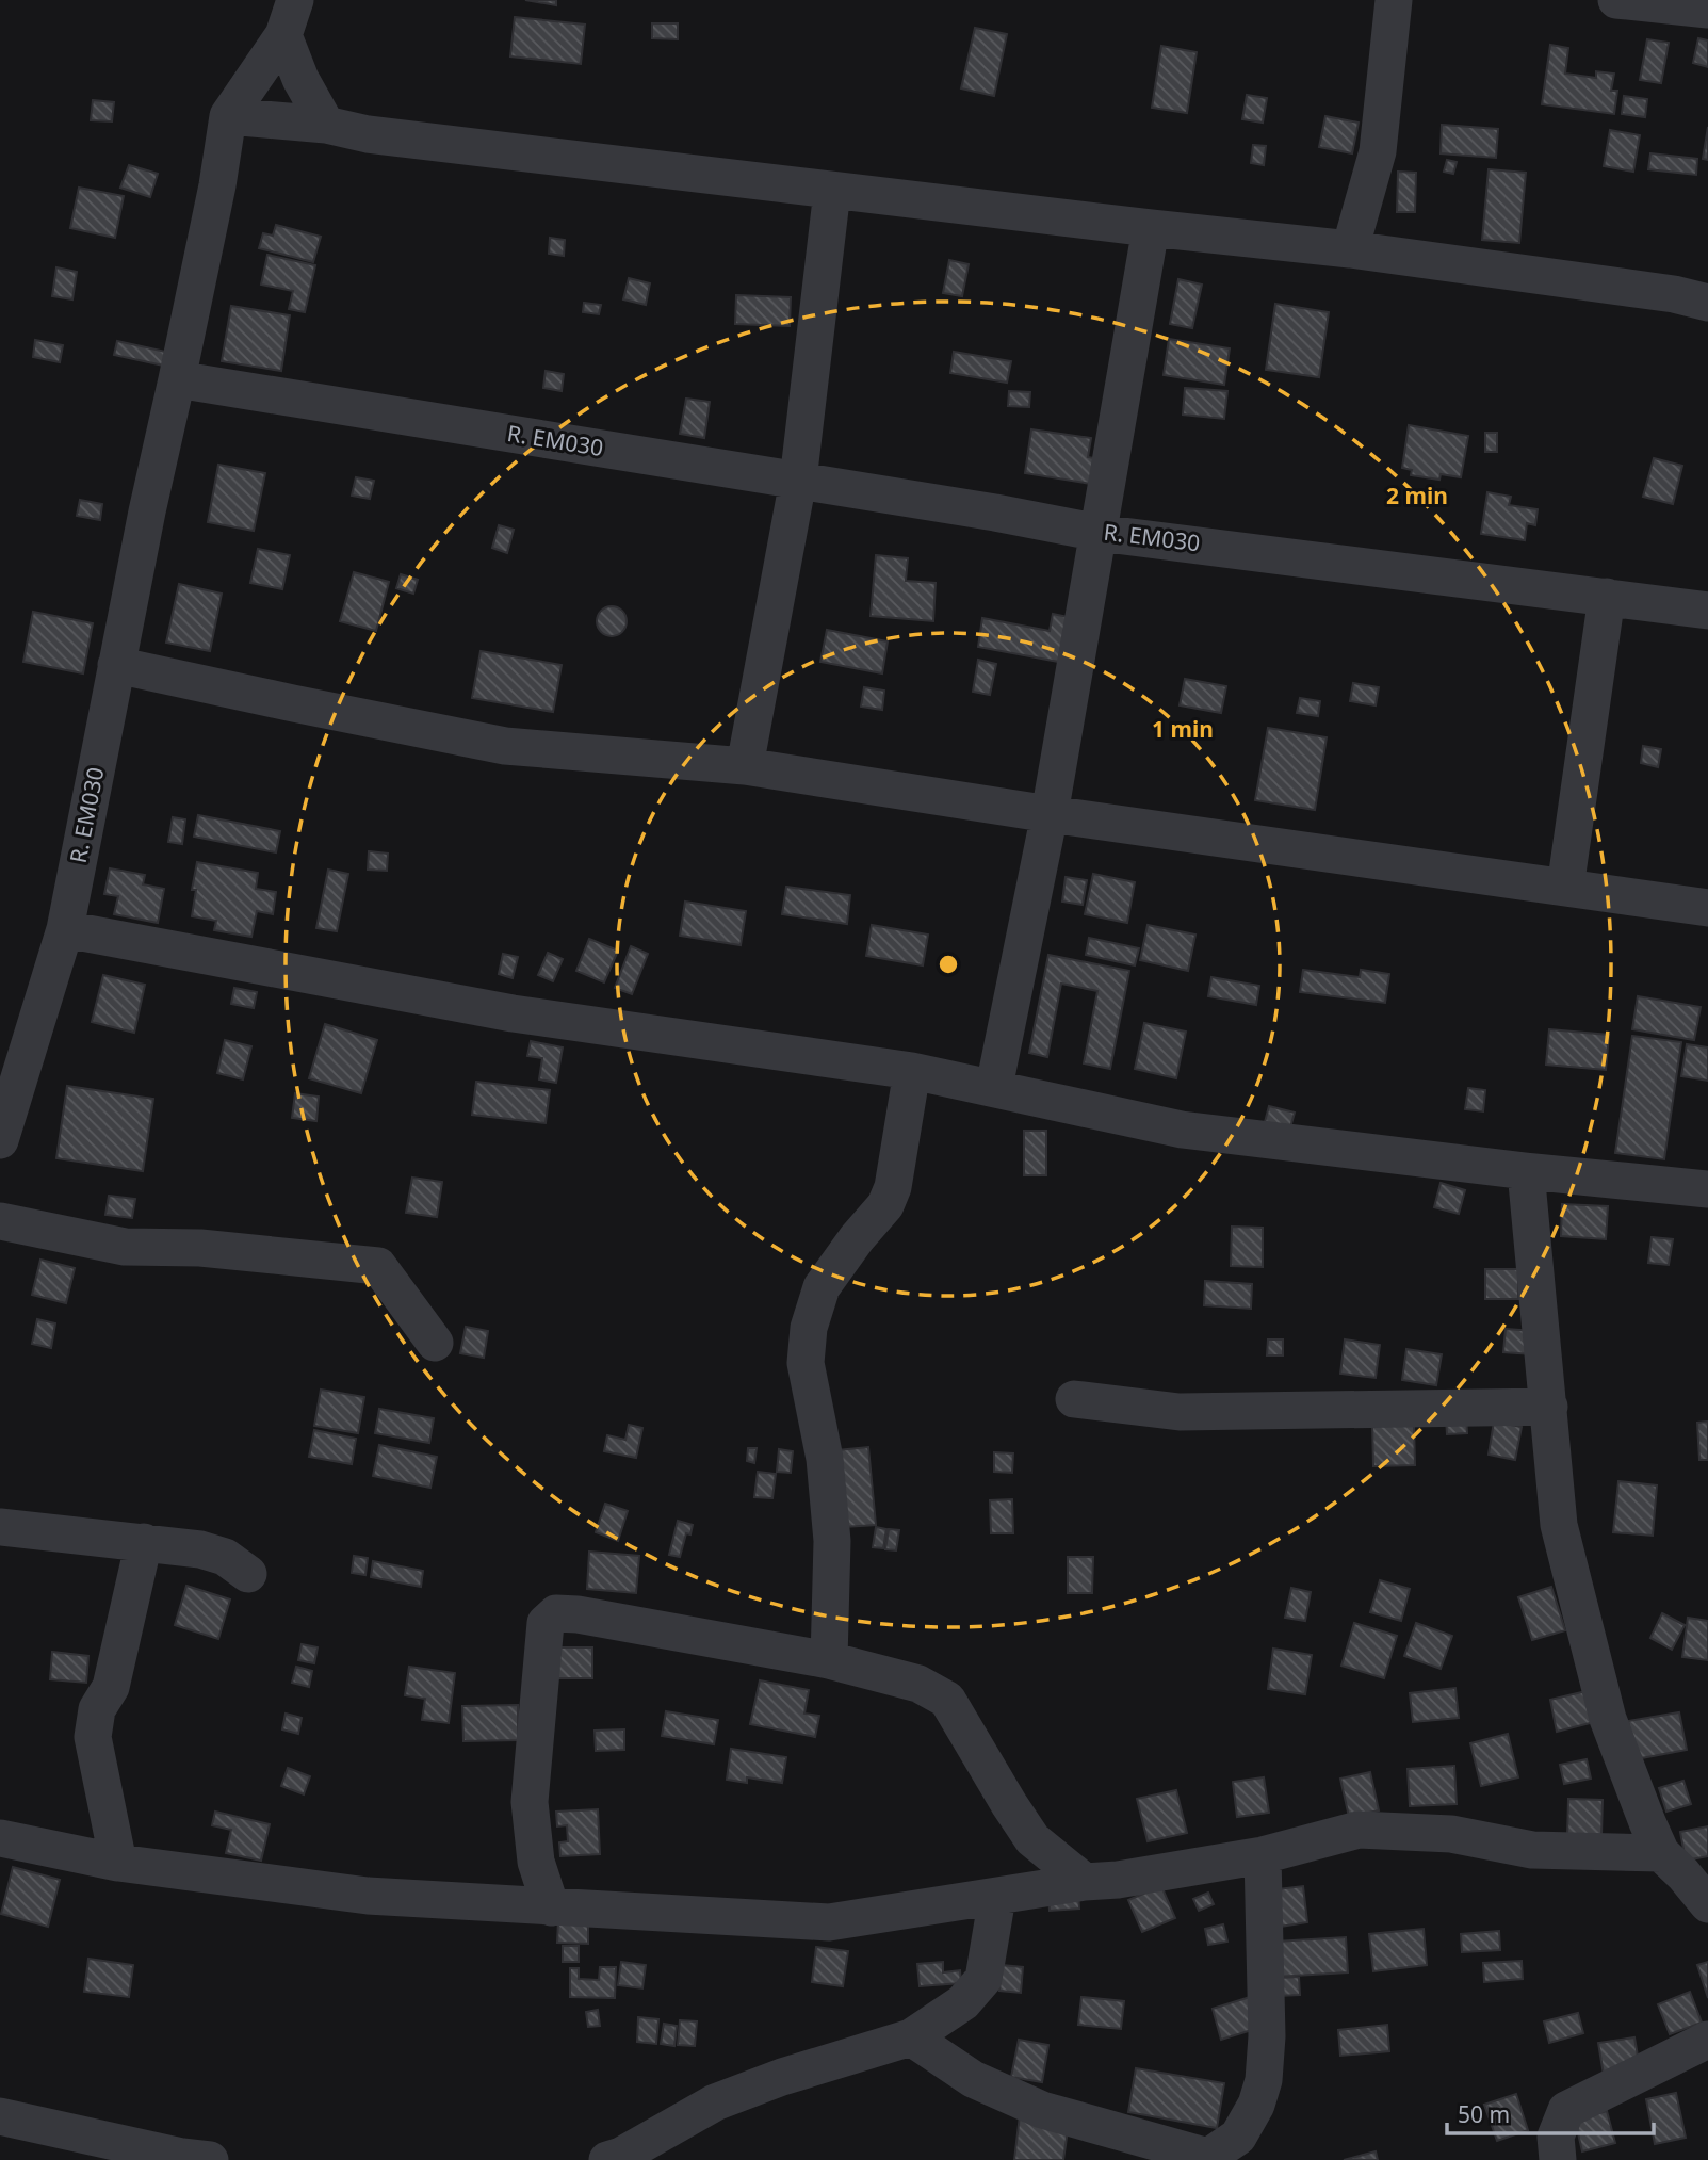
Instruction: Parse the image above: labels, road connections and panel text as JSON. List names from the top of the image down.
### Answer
{
  "streets": {
    "street": ["R. EM030"]
  },
  "scale_bar": "50 m",
  "rings": ["2 min", "1 min"]
}
